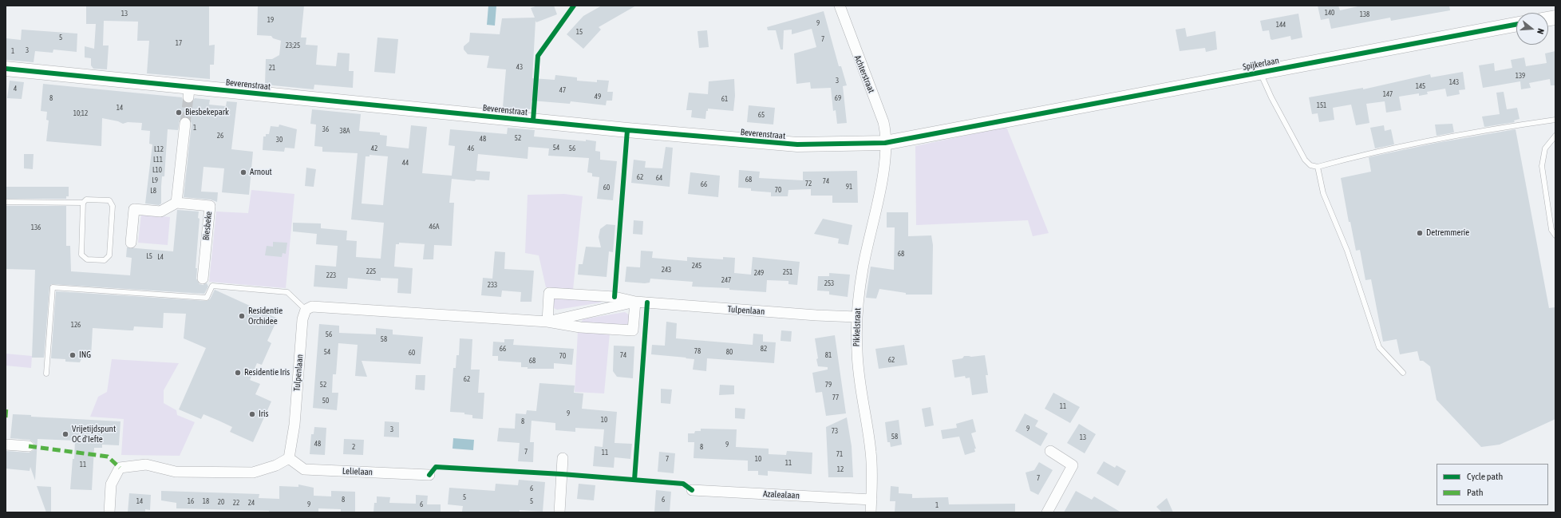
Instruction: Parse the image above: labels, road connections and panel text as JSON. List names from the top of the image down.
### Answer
{
  "streets": {
    "street": [
      "Spijkerlaan",
      "Achterstraat",
      "Beverenstraat",
      "Biesbeke",
      "Tulpenlaan",
      "Pikkelstraat",
      "Lelielaan",
      "Azalealaan"
    ]
  },
  "crossings": [
    ["Spijkerlaan", "Beverenstraat"],
    ["Achterstraat", "Beverenstraat"],
    ["Achterstraat", "Pikkelstraat"],
    ["Beverenstraat", "Pikkelstraat"],
    ["Tulpenlaan", "Pikkelstraat"],
    ["Tulpenlaan", "Lelielaan"],
    ["Pikkelstraat", "Azalealaan"]
  ],
  "places": [
    "Biesbekepark",
    "Arnout",
    "Detremmerie",
    "Residentie Orchidee",
    "ING",
    "Residentie Iris",
    "Iris",
    "Vrijetijdspunt OC d'Iefte"
  ],
  "house_numbers": [
    "140",
    "13",
    "138",
    "19",
    "9",
    "144",
    "15",
    "5",
    "7",
    "17",
    "23;25",
    "3",
    "1",
    "43",
    "21",
    "139",
    "3",
    "143",
    "145",
    "4",
    "47",
    "147",
    "49",
    "8",
    "69",
    "61",
    "151",
    "14",
    "10;12",
    "65",
    "1",
    "36",
    "38A",
    "26",
    "52",
    "48",
    "30",
    "54",
    "42",
    "46",
    "56",
    "L12",
    "L11",
    "44",
    "L10",
    "62",
    "64",
    "68",
    "L9",
    "74",
    "72",
    "66",
    "91",
    "60",
    "70",
    "L8",
    "46A",
    "136",
    "68",
    "L5",
    "L4",
    "245",
    "243",
    "225",
    "251",
    "249",
    "223",
    "247",
    "253",
    "233",
    "126",
    "56",
    "58",
    "66",
    "82",
    "78",
    "54",
    "80",
    "60",
    "74",
    "81",
    "70",
    "62",
    "68",
    "62",
    "52",
    "79",
    "77",
    "50",
    "11",
    "9",
    "10",
    "8",
    "9",
    "3",
    "73",
    "58",
    "13",
    "48",
    "9",
    "2",
    "8",
    "7",
    "11",
    "71",
    "7",
    "10",
    "11",
    "11",
    "12",
    "7",
    "6",
    "5",
    "8",
    "6",
    "14",
    "16",
    "18",
    "5",
    "20",
    "22",
    "24",
    "9",
    "6",
    "1"
  ],
  "legend": ["Cycle path", "Path"],
  "north": "right"
}
